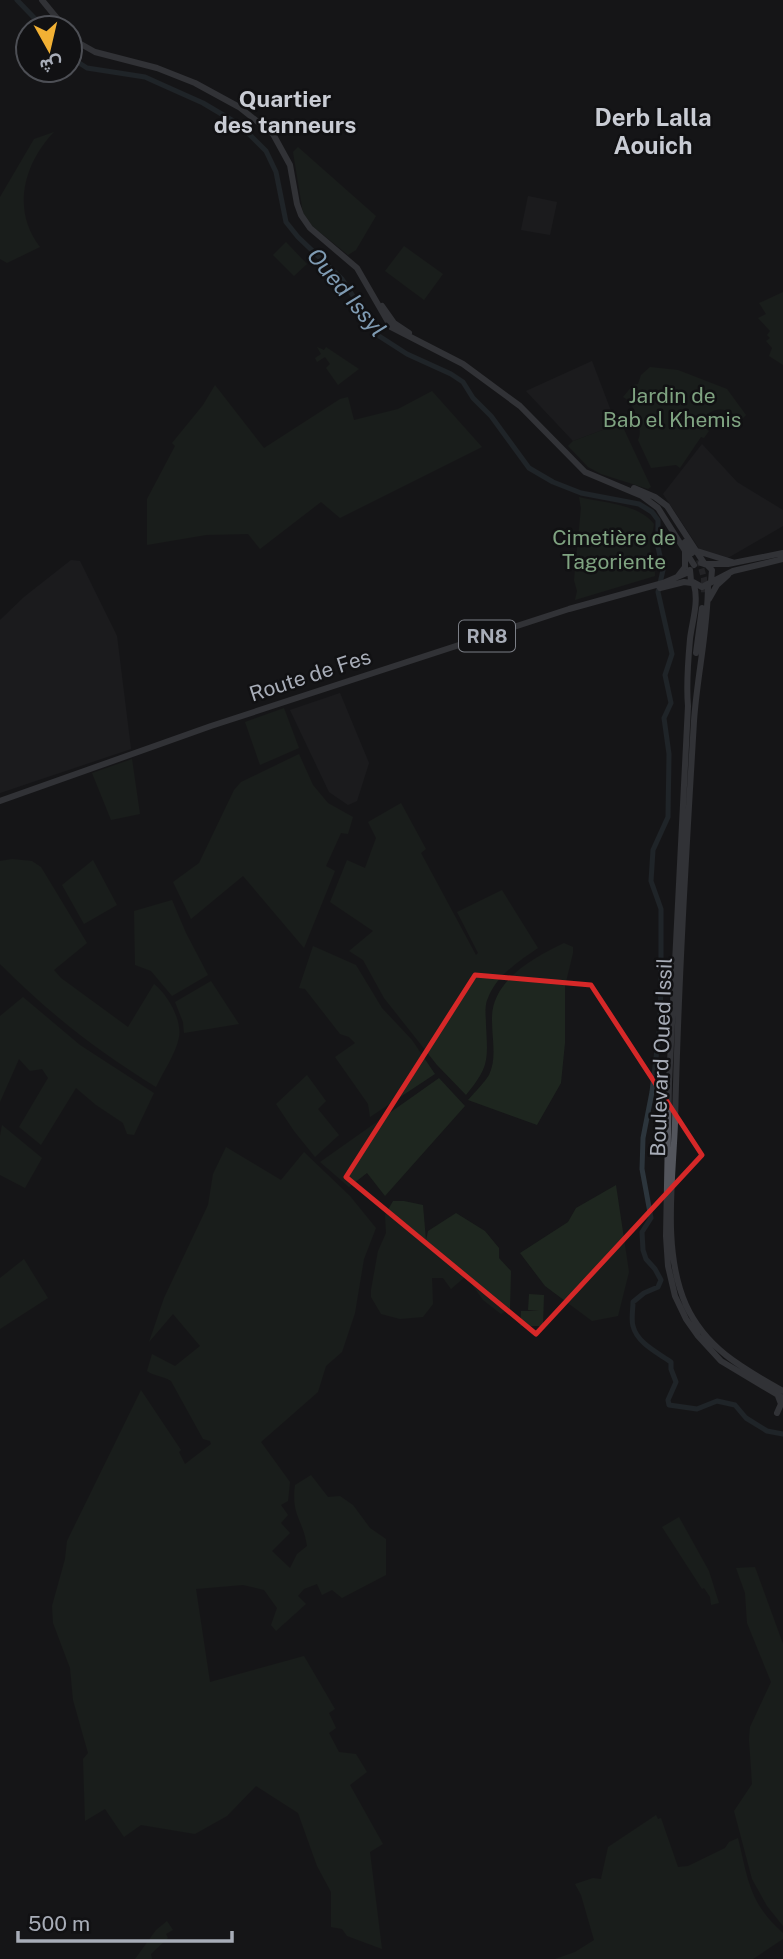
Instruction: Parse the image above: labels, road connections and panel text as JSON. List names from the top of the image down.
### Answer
{
  "streets": {
    "main road": ["RN8", "Route de Fes", "Boulevard Oued Issil"]
  },
  "crossings": [
    ["RN8", "Route de Fes"],
    ["RN8", "Boulevard Oued Issil"],
    ["Route de Fes", "Boulevard Oued Issil"]
  ],
  "districts": ["Quartier des tanneurs", "Derb Lalla Aouich"],
  "water": ["Oued Issyl"],
  "parks": ["Jardin de Bab el Khemis", "Cimetière de Tagoriente"],
  "scale_bar": "500 m",
  "north": "bottom"
}
